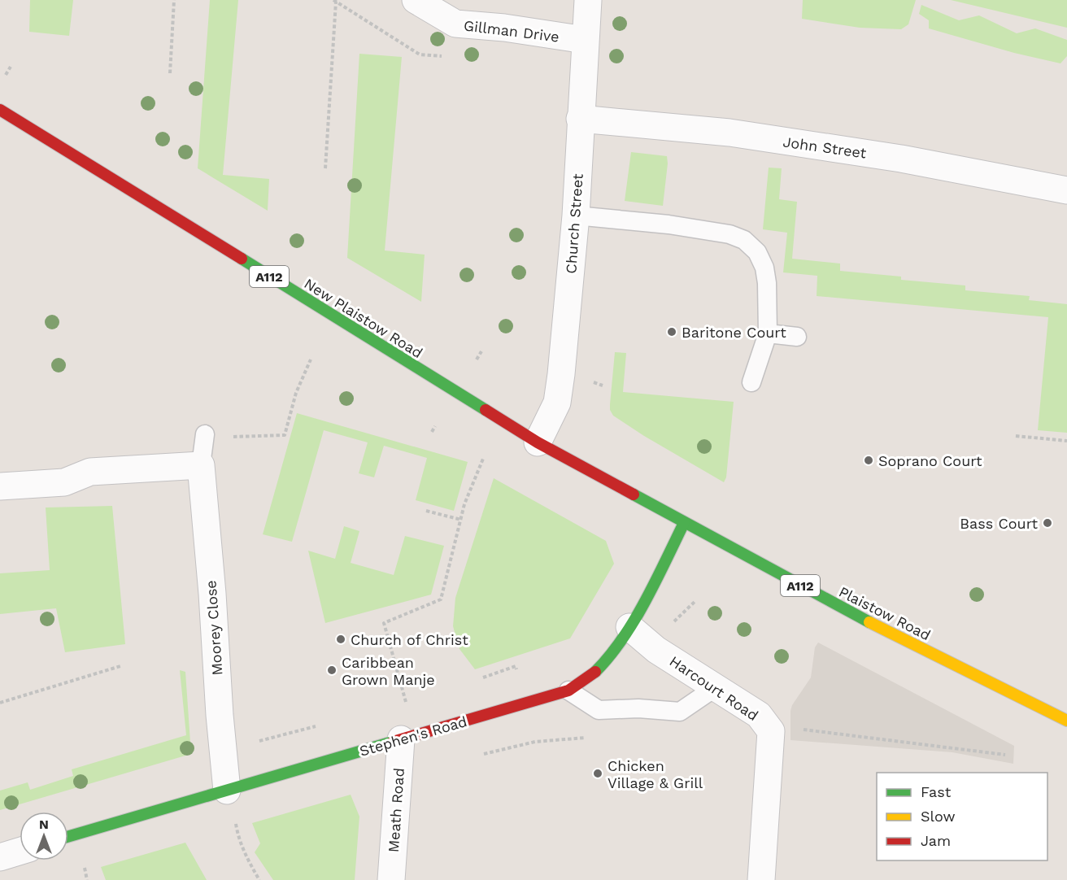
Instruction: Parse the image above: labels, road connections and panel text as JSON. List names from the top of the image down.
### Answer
{
  "streets": {
    "main road": [
      "A112",
      "New Plaistow Road",
      "Plaistow Road",
      "Stephen's Road"
    ],
    "street": [
      "Gillman Drive",
      "John Street",
      "Church Street",
      "Moorey Close",
      "Harcourt Road",
      "Meath Road"
    ]
  },
  "crossings": [
    ["Gillman Drive", "Church Street"],
    ["John Street", "Church Street"],
    ["Church Street", "New Plaistow Road"],
    ["Church Street", "Plaistow Road"],
    ["New Plaistow Road", "Plaistow Road"],
    ["Plaistow Road", "Stephen's Road"],
    ["Moorey Close", "Stephen's Road"],
    ["Harcourt Road", "Stephen's Road"],
    ["Stephen's Road", "Meath Road"]
  ],
  "places": [
    "Baritone Court",
    "Soprano Court",
    "Bass Court",
    "Church of Christ",
    "Caribbean Grown Manje",
    "Chicken Village & Grill"
  ],
  "legend": ["Fast", "Slow", "Jam"],
  "north": "top"
}
